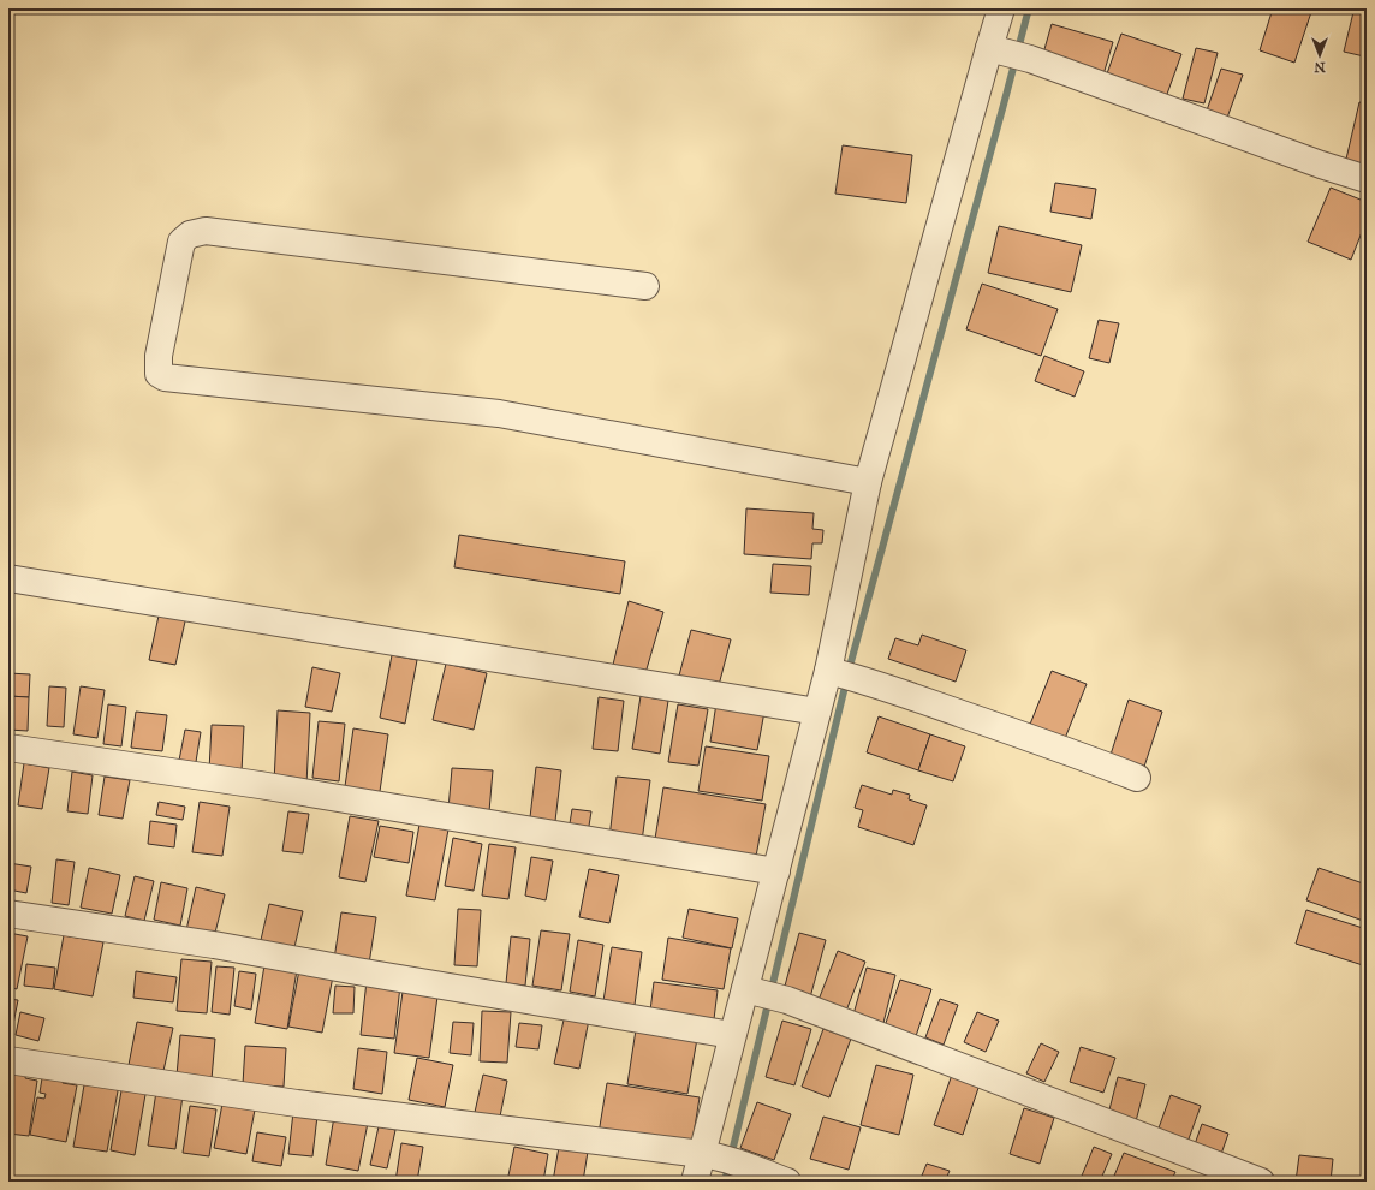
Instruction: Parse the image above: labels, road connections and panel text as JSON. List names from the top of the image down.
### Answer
{
  "north": "bottom"
}
